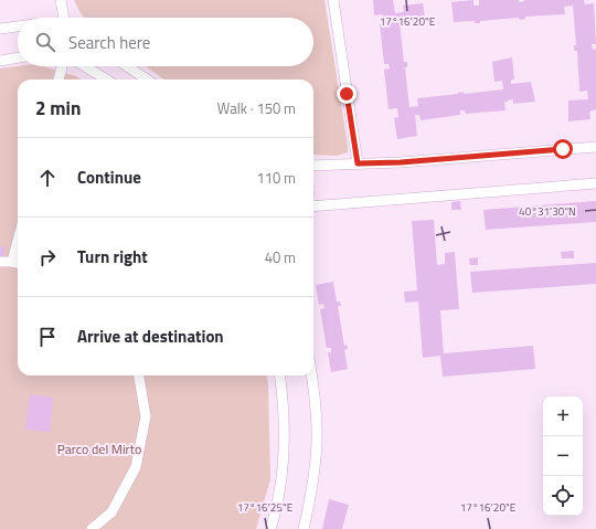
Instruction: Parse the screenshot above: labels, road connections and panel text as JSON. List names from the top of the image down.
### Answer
{
  "parks": ["Parco del Mirto"],
  "page": {
    "search": "Search here",
    "heading": ["2 min", "Walk · 150 m"],
    "list": [
      ["Continue", "110 m"],
      ["Turn right", "40 m"],
      "Arrive at destination"
    ],
    "map_buttons": ["+", "−"]
  },
  "coordinates": ["17°16'20\"E", "40°31'30\"N", "17°16'25\"E"]
}
